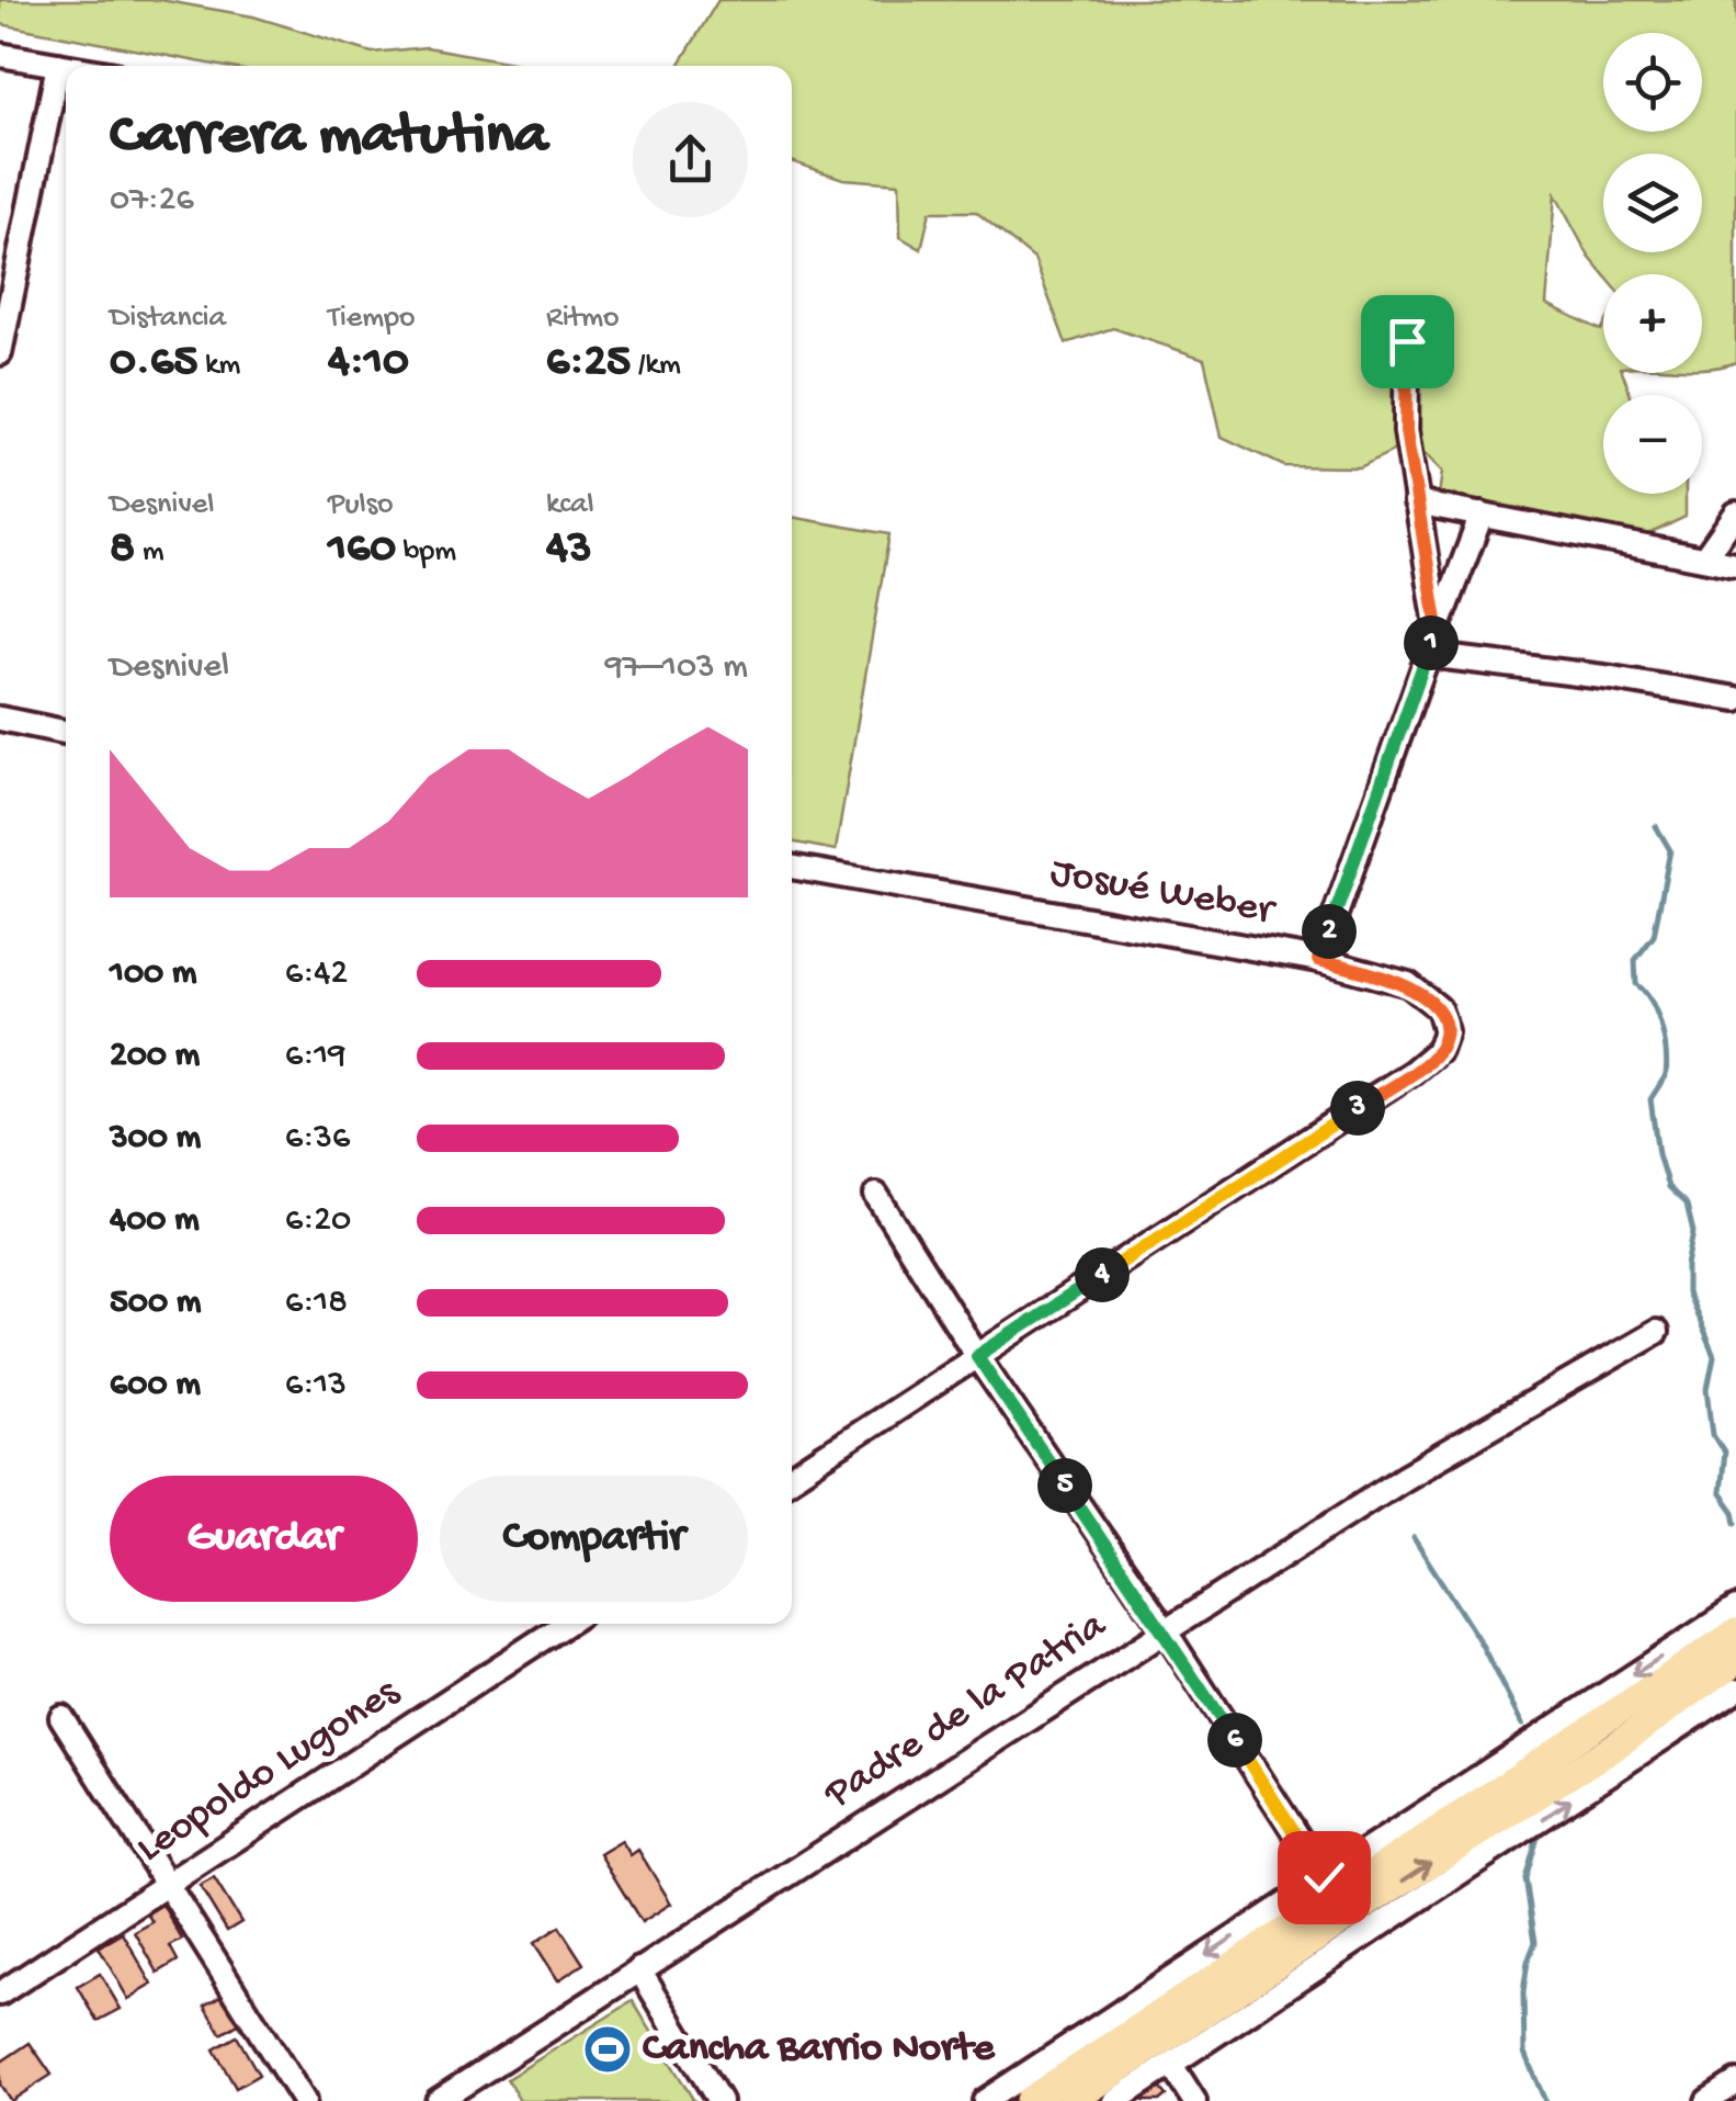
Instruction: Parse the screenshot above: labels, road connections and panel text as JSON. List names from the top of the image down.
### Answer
{
  "streets": {
    "street": ["Josué Weber", "Padre de la Patria", "Leopoldo Lugones"]
  },
  "places": {
    "sports": ["Cancha Barrio Norte"]
  },
  "page": {
    "map_buttons": ["+", "−"],
    "heading": ["Carrera matutina", "07:26"],
    "stats": [
      ["Distancia", "0.65 km"],
      ["Tiempo", "4:10"],
      ["Ritmo", "6:25 /km"],
      ["Desnivel", "8 m"],
      ["Pulso", "160 bpm"],
      ["kcal", "43"]
    ],
    "pins": [
      "1",
      "2",
      "3",
      "4",
      "5",
      "6"
    ],
    "chart": ["Desnivel", "97–103 m"],
    "list": [
      {
        "name": "100 m",
        "note": "6:42"
      },
      {
        "name": "200 m",
        "note": "6:19"
      },
      {
        "name": "300 m",
        "note": "6:36"
      },
      {
        "name": "400 m",
        "note": "6:20"
      },
      {
        "name": "500 m",
        "note": "6:18"
      },
      {
        "name": "600 m",
        "note": "6:13"
      }
    ],
    "buttons": ["Guardar", "Compartir"]
  }
}
